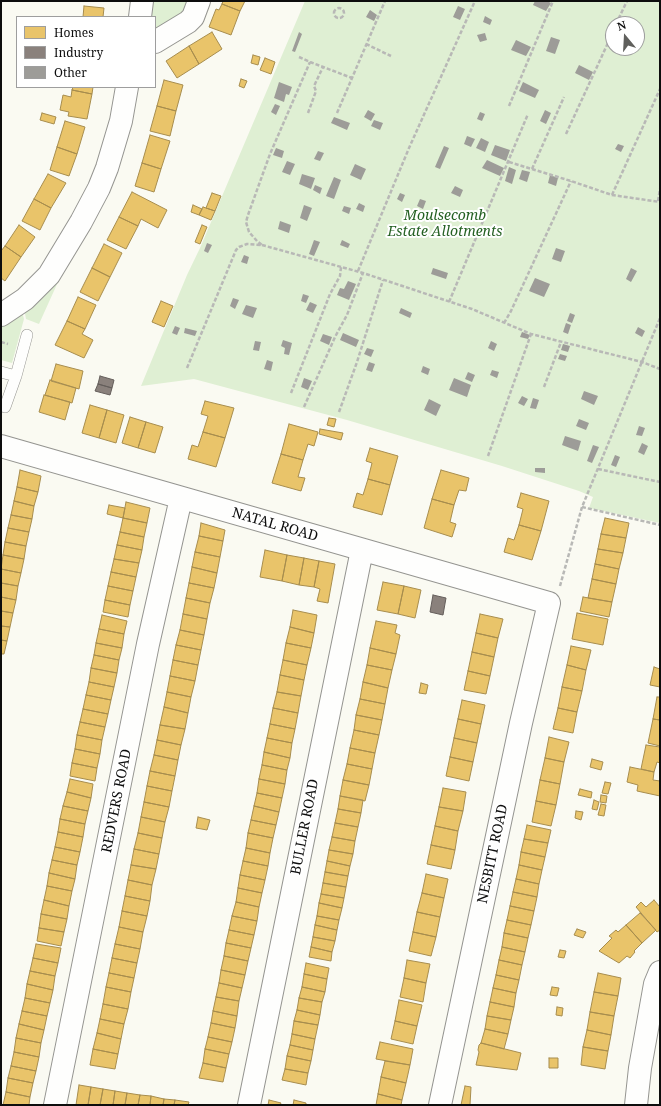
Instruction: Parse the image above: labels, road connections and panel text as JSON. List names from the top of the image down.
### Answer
{
  "streets": {
    "street": [
      "NATAL ROAD",
      "REDVERS ROAD",
      "BULLER ROAD",
      "NESBITT ROAD"
    ]
  },
  "crossings": [
    ["NATAL ROAD", "REDVERS ROAD"],
    ["NATAL ROAD", "BULLER ROAD"],
    ["NATAL ROAD", "NESBITT ROAD"]
  ],
  "parks": ["Moulsecomb Estate Allotments"],
  "legend": ["Homes", "Industry", "Other"],
  "north": "top"
}
